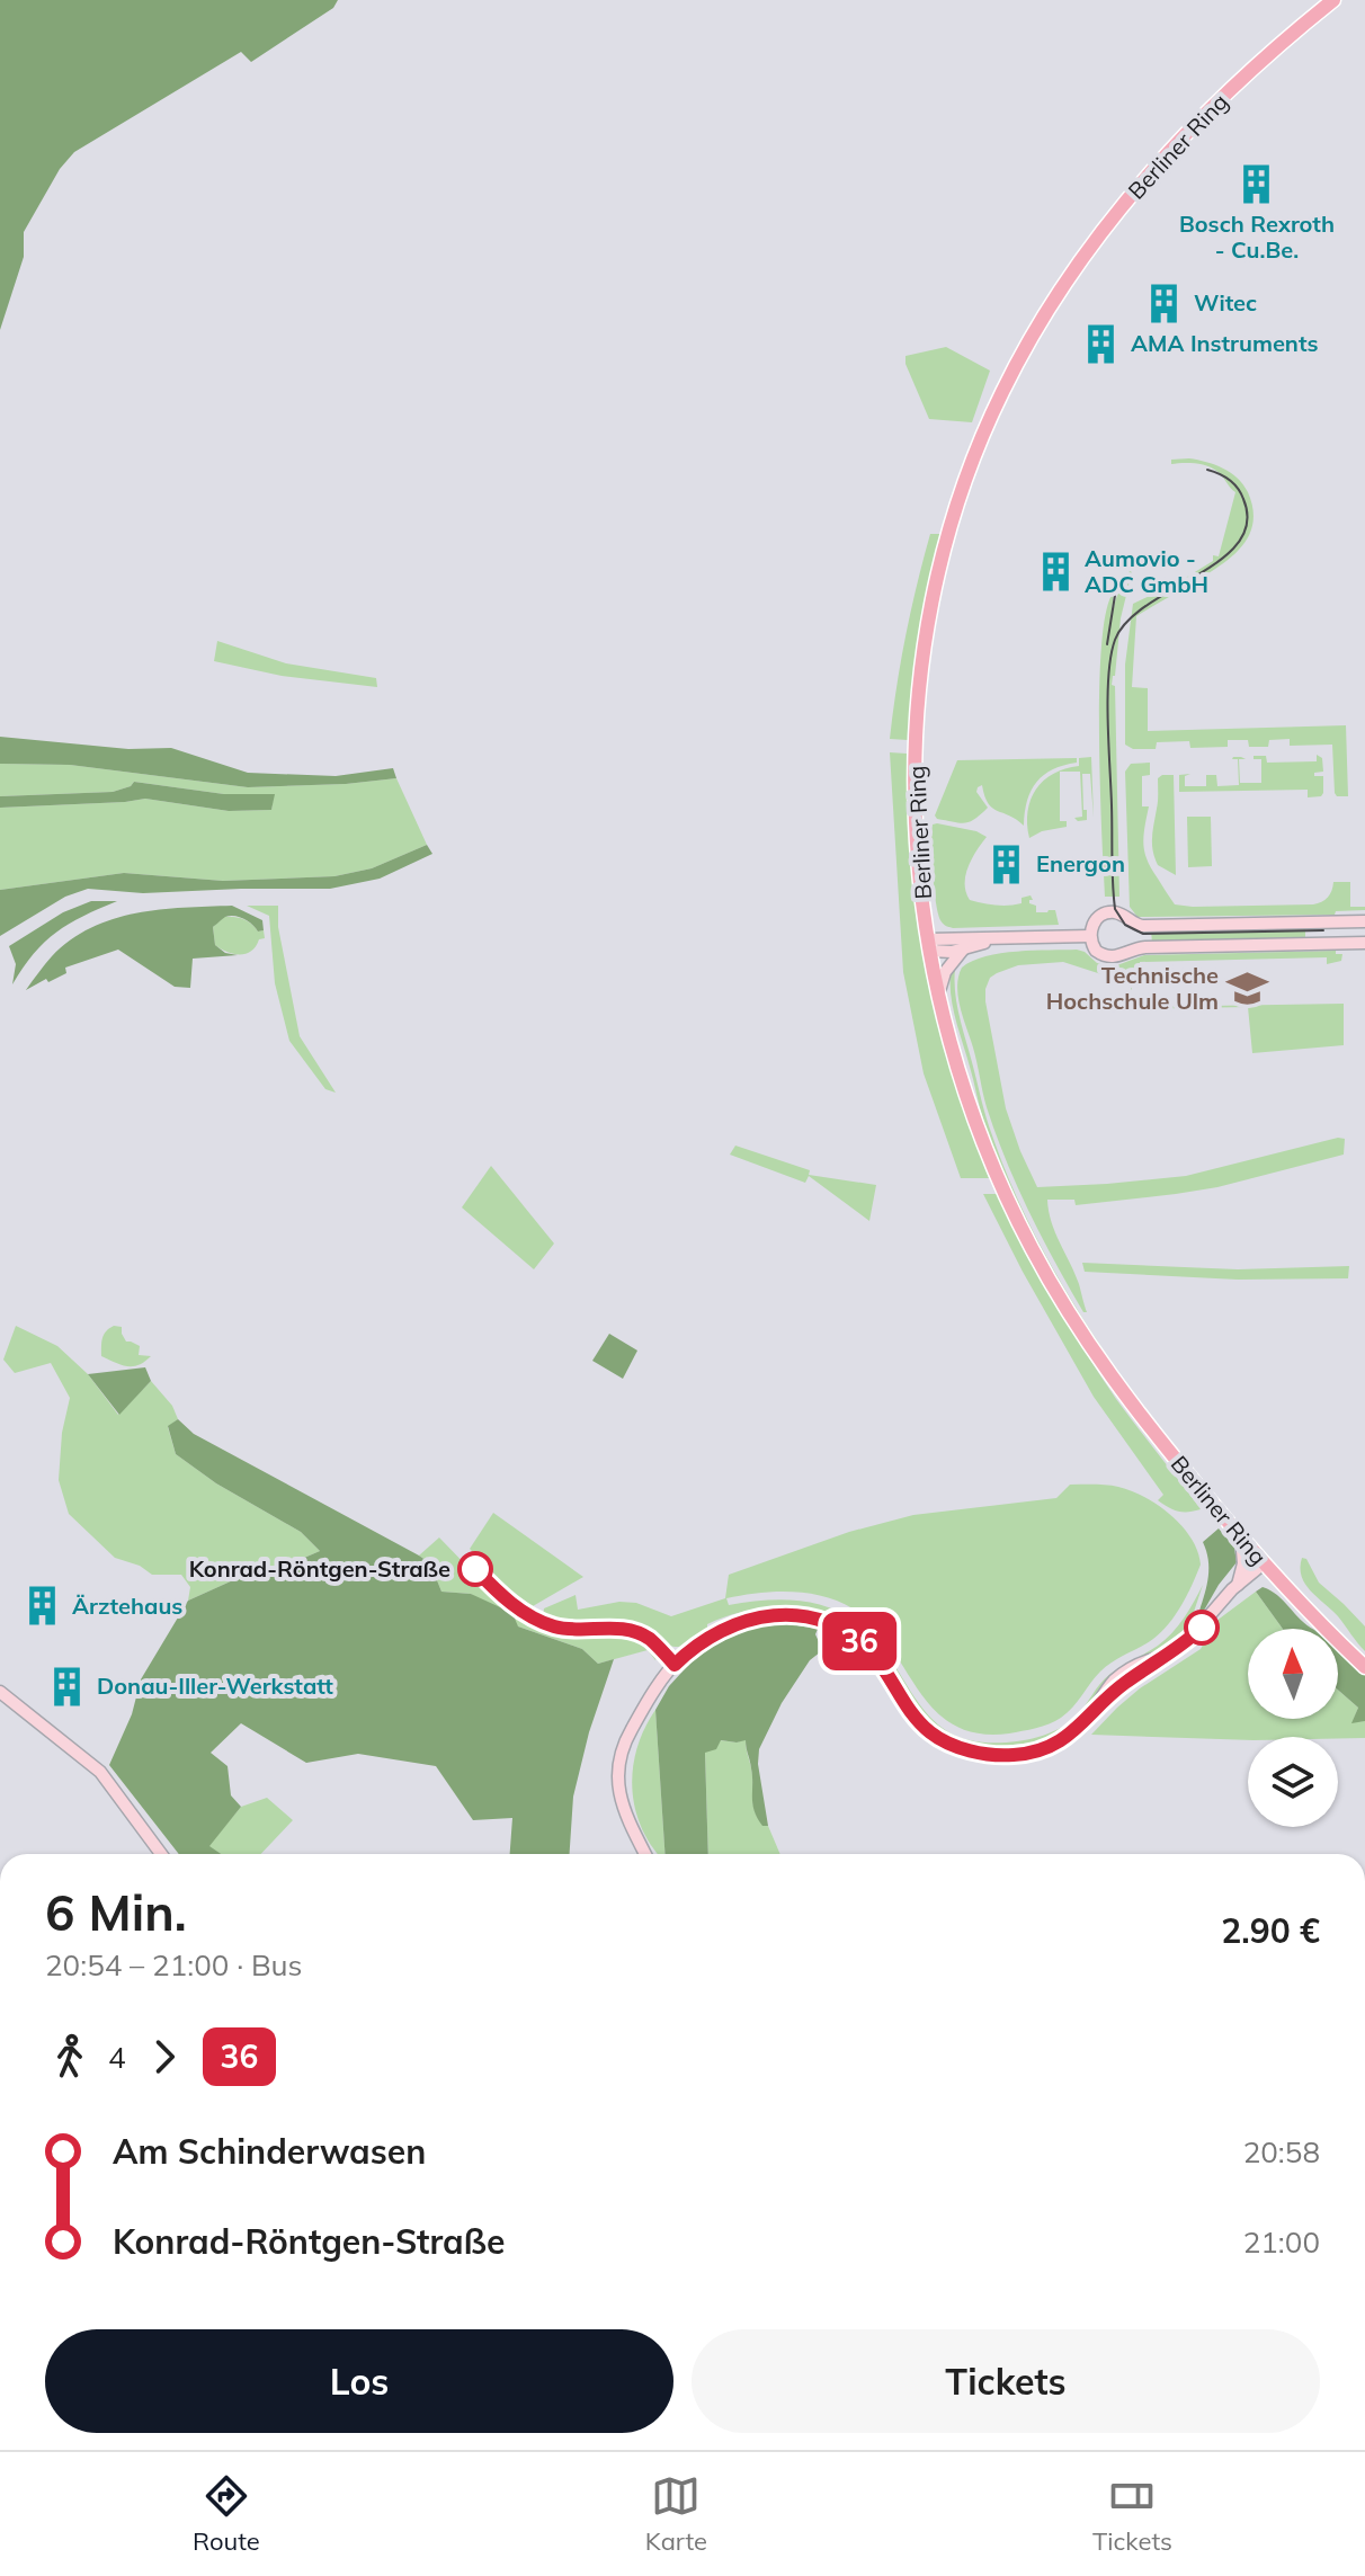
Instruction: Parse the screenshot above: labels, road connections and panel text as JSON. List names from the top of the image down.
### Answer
{
  "streets": {
    "main road": ["Berliner Ring"]
  },
  "places": {
    "building": [
      "Bosch Rexroth - Cu.Be.",
      "Witec",
      "AMA Instruments",
      "Aumovio - ADC GmbH",
      "Energon",
      "Ärztehaus",
      "Donau-Iller-Werkstatt"
    ],
    "school or university": ["Technische Hochschule Ulm"],
    "other": ["Konrad-Röntgen-Straße"]
  },
  "lines": ["bus line 36"],
  "north": "top",
  "page": {
    "on_map": "36",
    "heading": ["6 Min.", "20:54 – 21:00 · Bus", "2.90 €"],
    "legs": ["4", "36"],
    "list": [
      {
        "name": "Am Schinderwasen",
        "value": "20:58"
      },
      {
        "name": "Konrad-Röntgen-Straße",
        "value": "21:00"
      }
    ],
    "buttons": ["Los", "Tickets"],
    "tabs": ["Route", "Karte", "Tickets"]
  }
}
